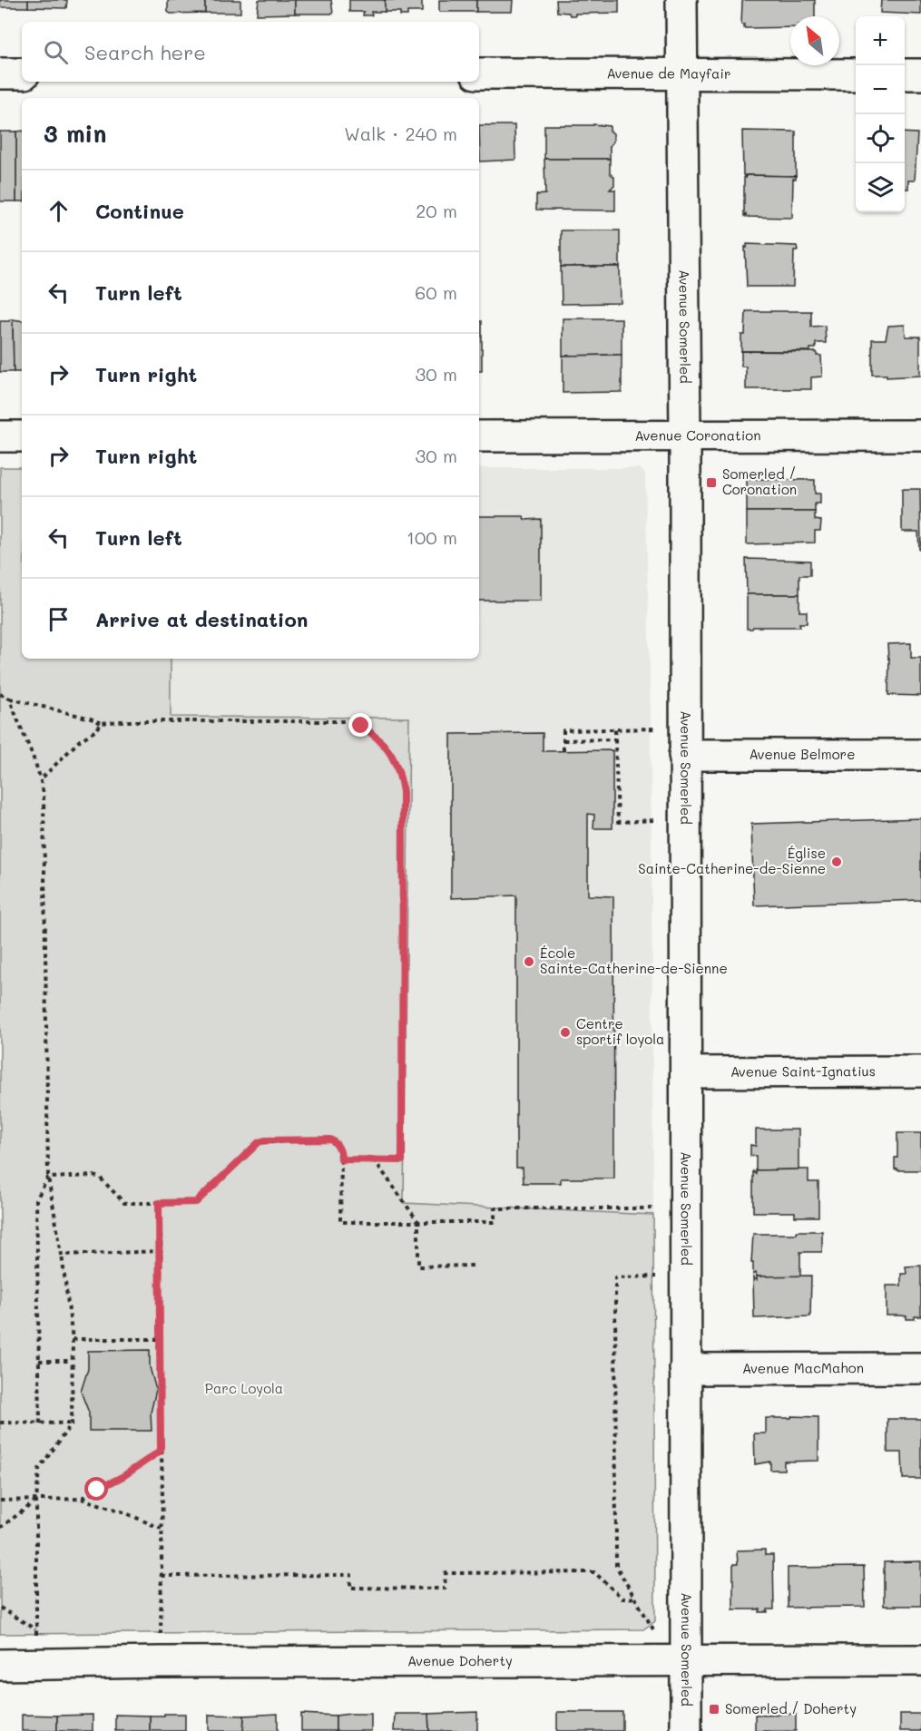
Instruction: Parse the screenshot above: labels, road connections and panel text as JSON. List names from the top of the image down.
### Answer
{
  "streets": {
    "street": [
      "Avenue de Mayfair",
      "Avenue Somerled",
      "Avenue Coronation",
      "Avenue Belmore",
      "Avenue Saint-Ignatius",
      "Avenue MacMahon",
      "Avenue Doherty"
    ]
  },
  "crossings": [
    ["Avenue de Mayfair", "Avenue Somerled"],
    ["Avenue Somerled", "Avenue Coronation"],
    ["Avenue Somerled", "Avenue Belmore"],
    ["Avenue Somerled", "Avenue Saint-Ignatius"],
    ["Avenue Somerled", "Avenue MacMahon"],
    ["Avenue Somerled", "Avenue Doherty"]
  ],
  "parks": ["Parc Loyola"],
  "places": {
    "transit": ["Somerled / Coronation", "Somerled / Doherty"],
    "other": ["Église Sainte-Catherine-de-Sienne", "École Sainte-Catherine-de-Sienne", "Centre sportif loyola"]
  },
  "north": "top left",
  "page": {
    "map_buttons": ["+", "−"],
    "search": "Search here",
    "heading": ["3 min", "Walk · 240 m"],
    "list": [
      ["Continue", "20 m"],
      ["Turn left", "60 m"],
      ["Turn right", "30 m"],
      ["Turn right", "30 m"],
      ["Turn left", "100 m"],
      "Arrive at destination"
    ]
  }
}
